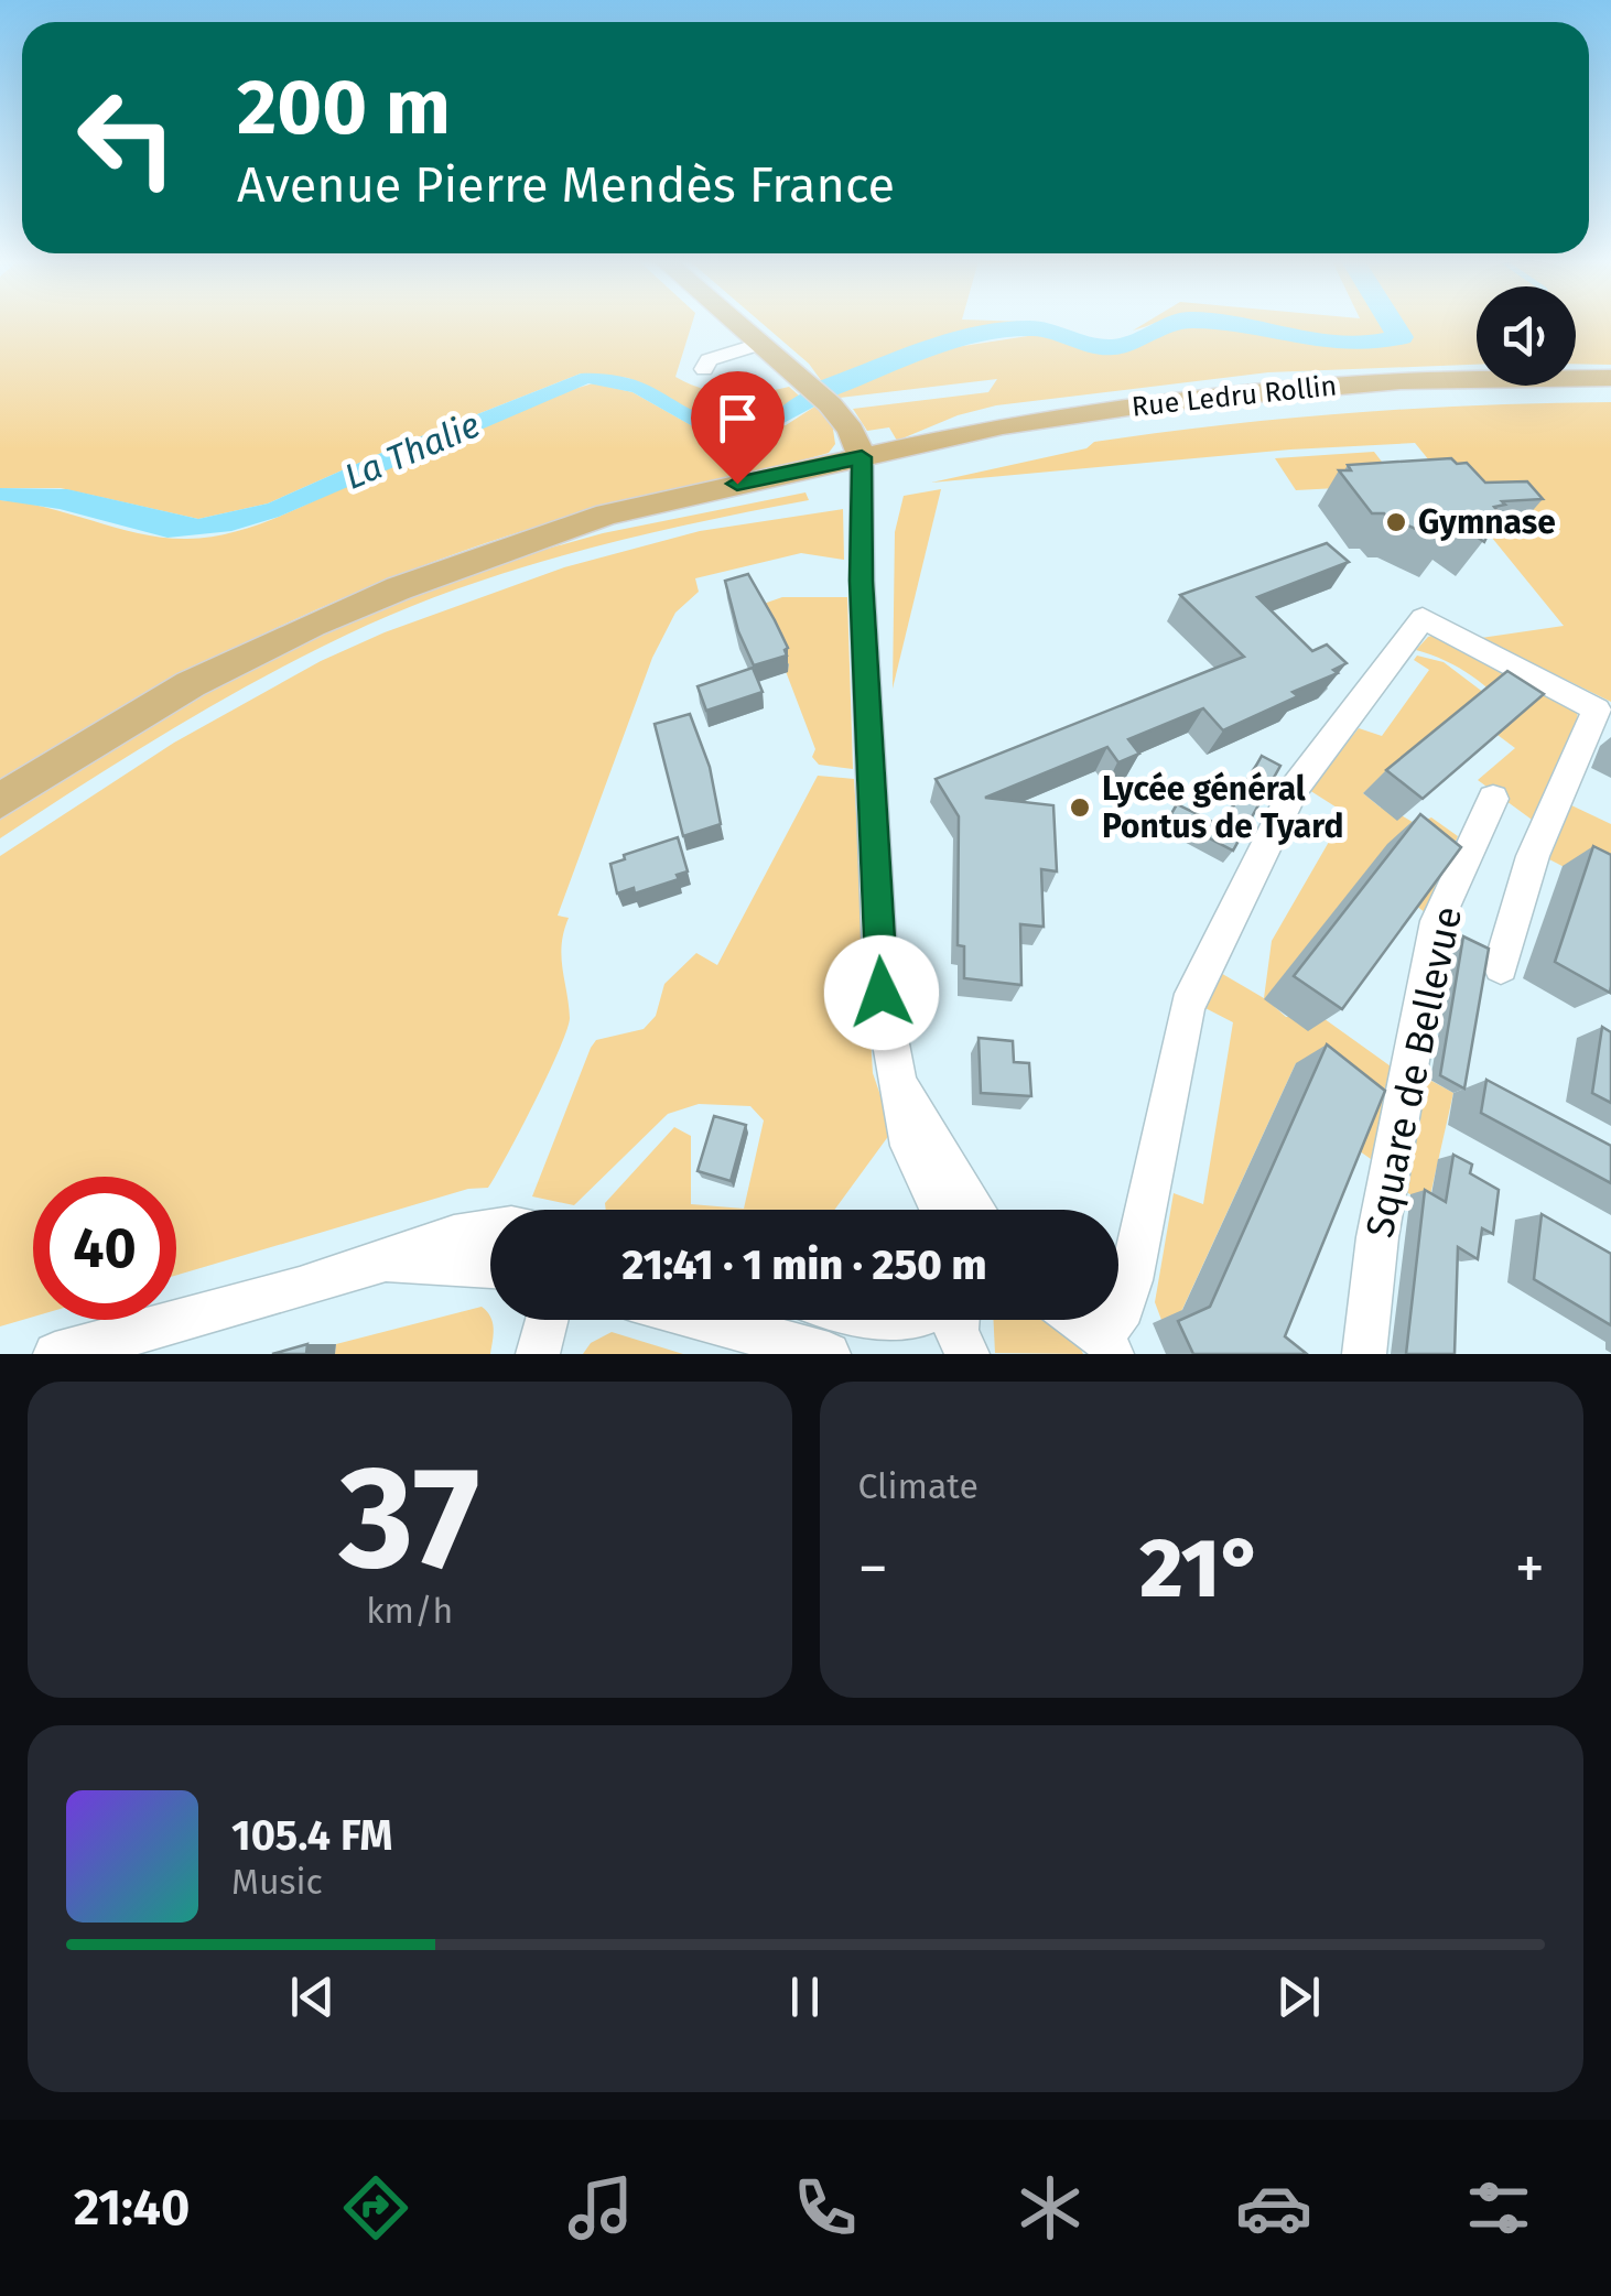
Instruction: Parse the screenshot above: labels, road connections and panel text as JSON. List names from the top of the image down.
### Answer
{
  "streets": {
    "main road": ["Rue Ledru Rollin"],
    "street": ["Square de Bellevue"]
  },
  "water": ["La Thalie"],
  "places": ["Gymnase", "Lycée général Pontus de Tyard"],
  "page": {
    "turn": ["200 m", "Avenue Pierre Mendès France"],
    "limit": "40",
    "trip": "21:41 · 1 min · 250 m",
    "tile": [
      ["37", "km/h"],
      "Climate"
    ],
    "heat": ["−", "21°", "+"],
    "song": ["105.4 FM", "Music"],
    "tabs": "21:40"
  }
}
